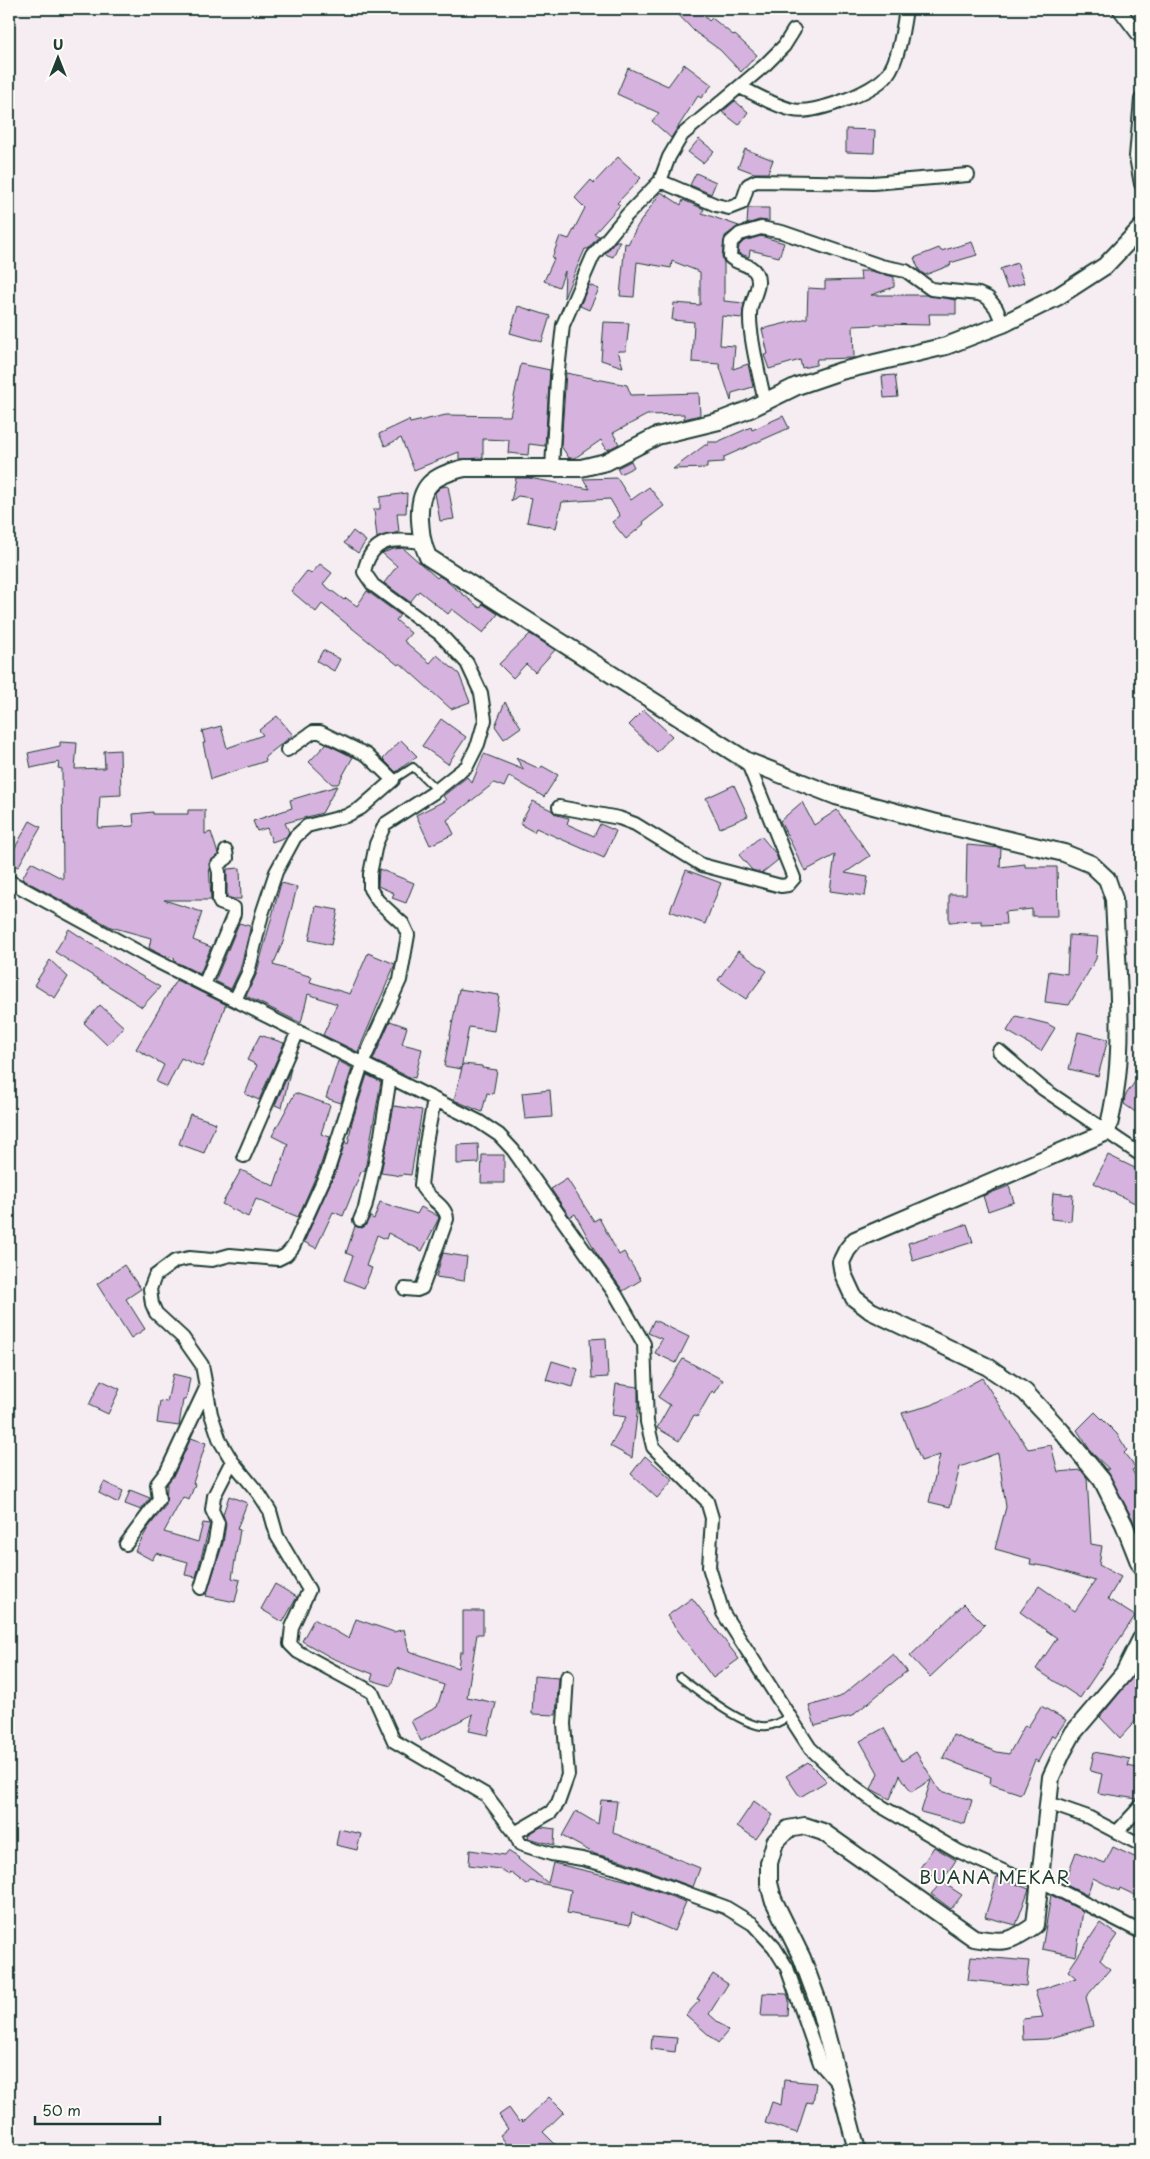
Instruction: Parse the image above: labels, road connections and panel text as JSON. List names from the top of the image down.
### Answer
{
  "districts": ["BUANA MEKAR"],
  "scale_bar": "50 m",
  "north": "top"
}
